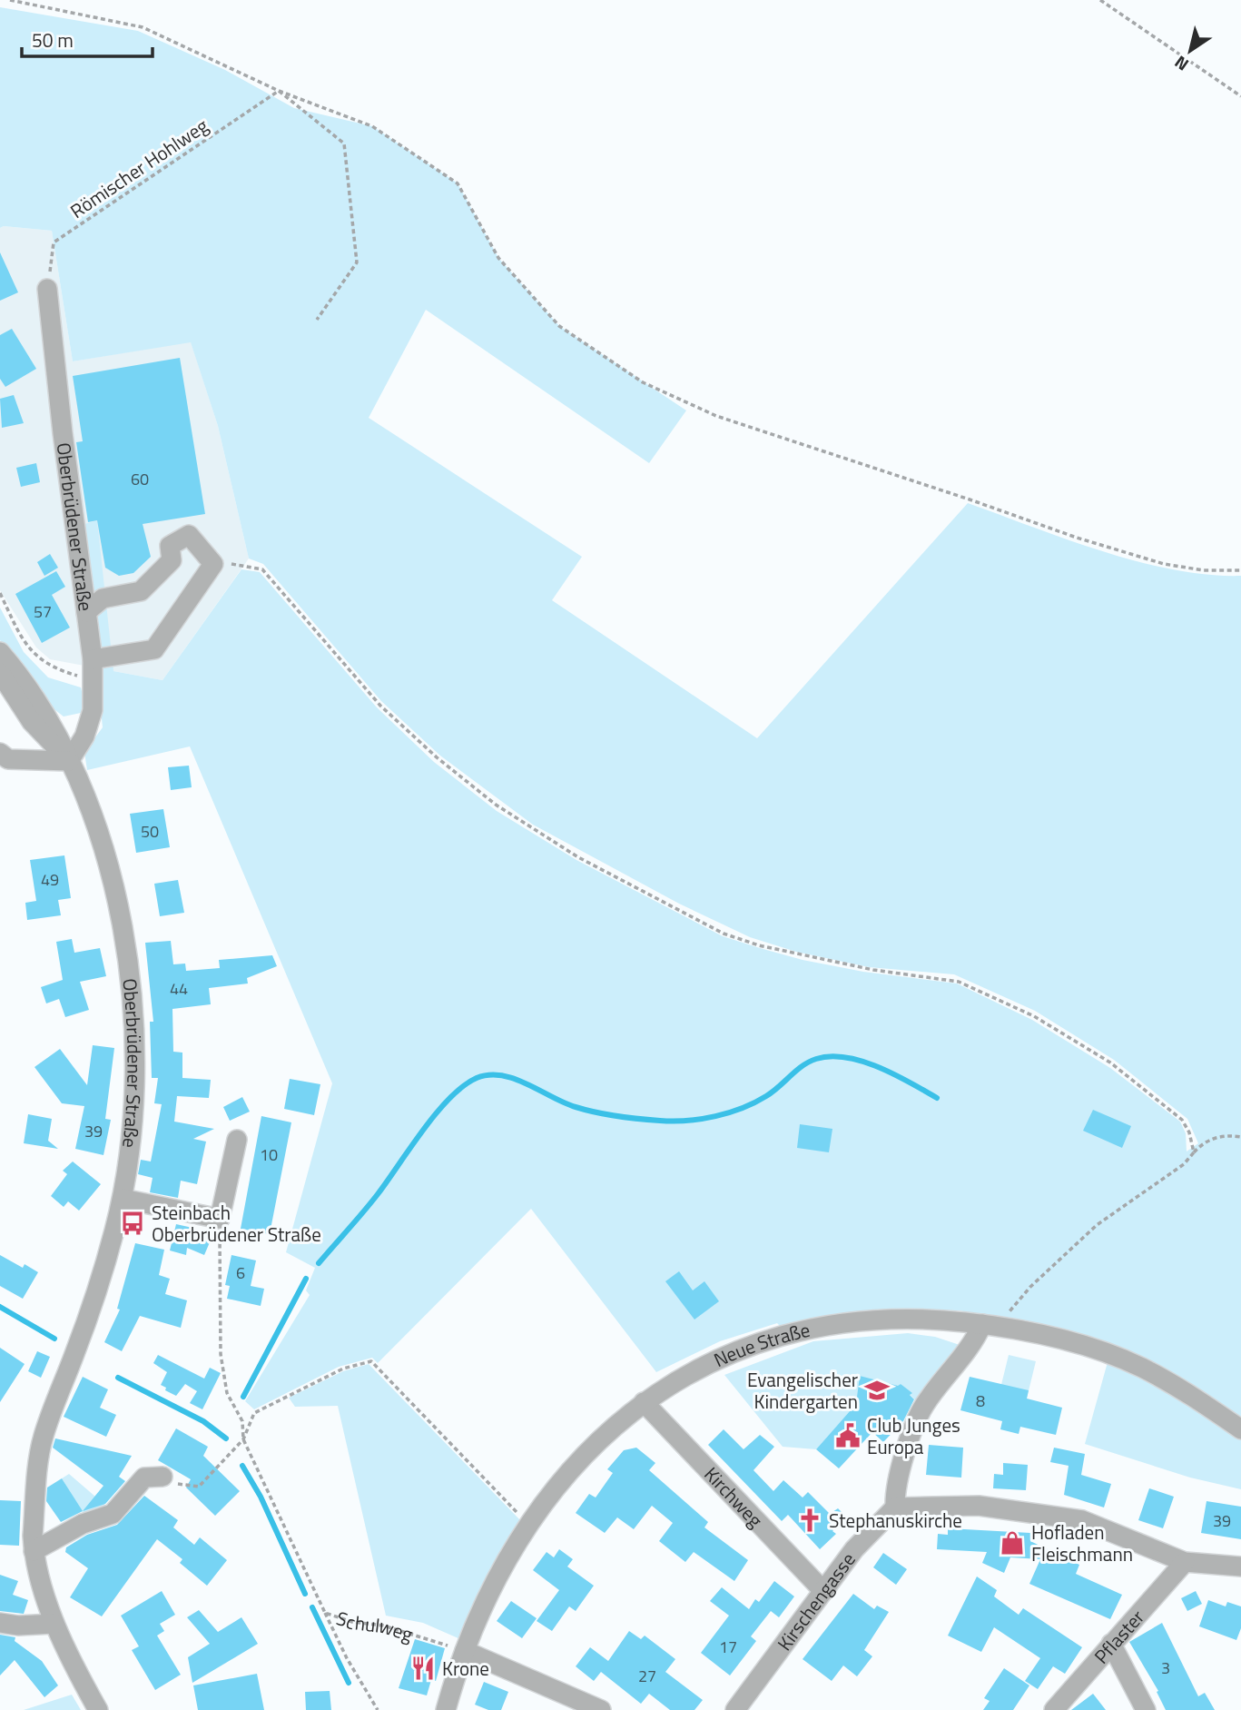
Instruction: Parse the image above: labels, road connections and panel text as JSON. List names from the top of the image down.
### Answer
{
  "streets": {
    "street": [
      "Oberbrüdener Straße",
      "Neue Straße",
      "Kirchweg",
      "Kirschengasse",
      "Pflaster"
    ],
    "path": ["Römischer Hohlweg", "Schulweg"]
  },
  "crossings": [
    ["Römischer Hohlweg", "Oberbrüdener Straße"],
    ["Neue Straße", "Kirchweg"],
    ["Neue Straße", "Schulweg"],
    ["Kirchweg", "Kirschengasse"]
  ],
  "places": {
    "bus stop": ["Steinbach Oberbrüdener Straße"],
    "school or university": ["Evangelischer Kindergarten"],
    "public building": ["Club Junges Europa"],
    "church": ["Stephanuskirche"],
    "shop": ["Hofladen Fleischmann"],
    "restaurant": ["Krone"]
  },
  "house_numbers": [
    "60",
    "57",
    "50",
    "49",
    "44",
    "39",
    "10",
    "6",
    "8",
    "39",
    "17",
    "3",
    "27"
  ],
  "scale_bar": "50 m",
  "north": "bottom left"
}
